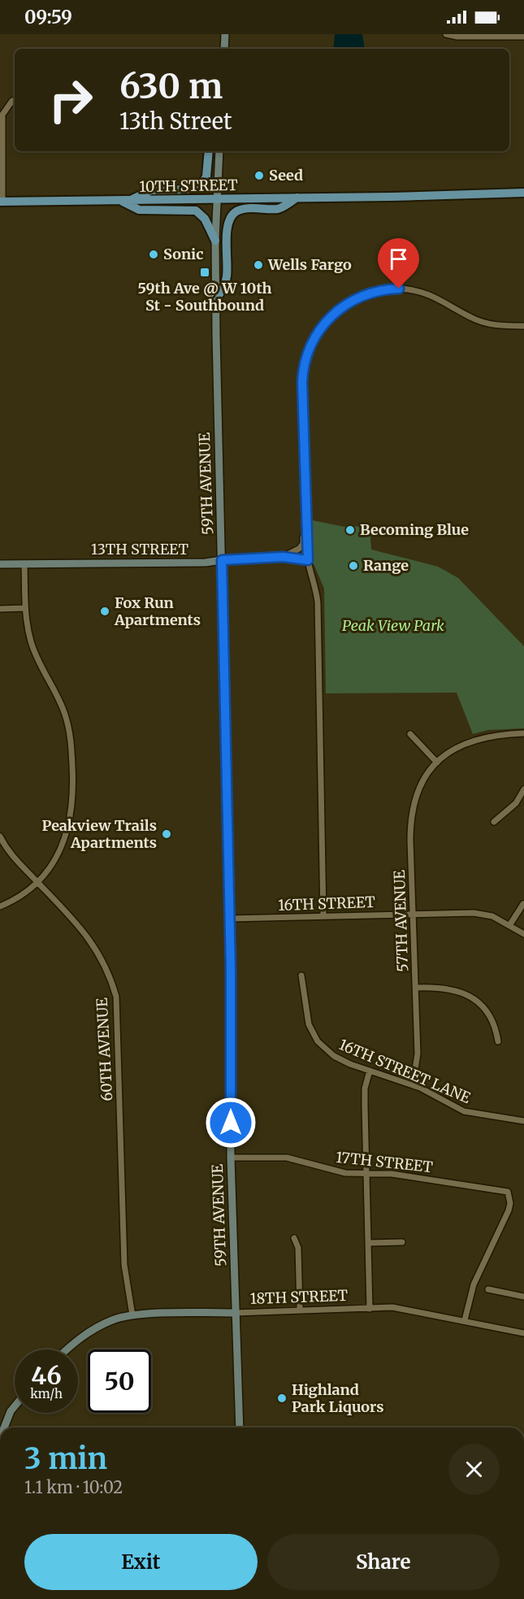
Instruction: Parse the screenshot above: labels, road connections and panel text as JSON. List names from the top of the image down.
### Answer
{
  "streets": {
    "main road": [
      "10TH STREET",
      "59TH AVENUE",
      "13TH STREET",
      "18TH STREET"
    ],
    "street": [
      "16TH STREET",
      "57TH AVENUE",
      "60TH AVENUE",
      "16TH STREET LANE",
      "17TH STREET"
    ]
  },
  "crossings": [
    ["10TH STREET", "59TH AVENUE"],
    ["59TH AVENUE", "13TH STREET"],
    ["59TH AVENUE", "16TH STREET"],
    ["59TH AVENUE", "17TH STREET"],
    ["59TH AVENUE", "18TH STREET"],
    ["16TH STREET", "57TH AVENUE"],
    ["57TH AVENUE", "16TH STREET LANE"],
    ["60TH AVENUE", "18TH STREET"],
    ["17TH STREET", "18TH STREET"]
  ],
  "parks": ["Peak View Park"],
  "places": {
    "other": [
      "Seed",
      "Sonic",
      "Wells Fargo",
      "Becoming Blue",
      "Range",
      "Fox Run Apartments",
      "Peakview Trails Apartments",
      "Highland Park Liquors"
    ],
    "transit": ["59th Ave @ W 10th St - Southbound"]
  },
  "page": {
    "status": "09:59",
    "turn": ["630 m", "13th Street"],
    "speed": "46 km/h",
    "limit": "50",
    "heading": ["3 min", "1.1 km · 10:02"],
    "buttons": ["Exit", "Share"]
  }
}
